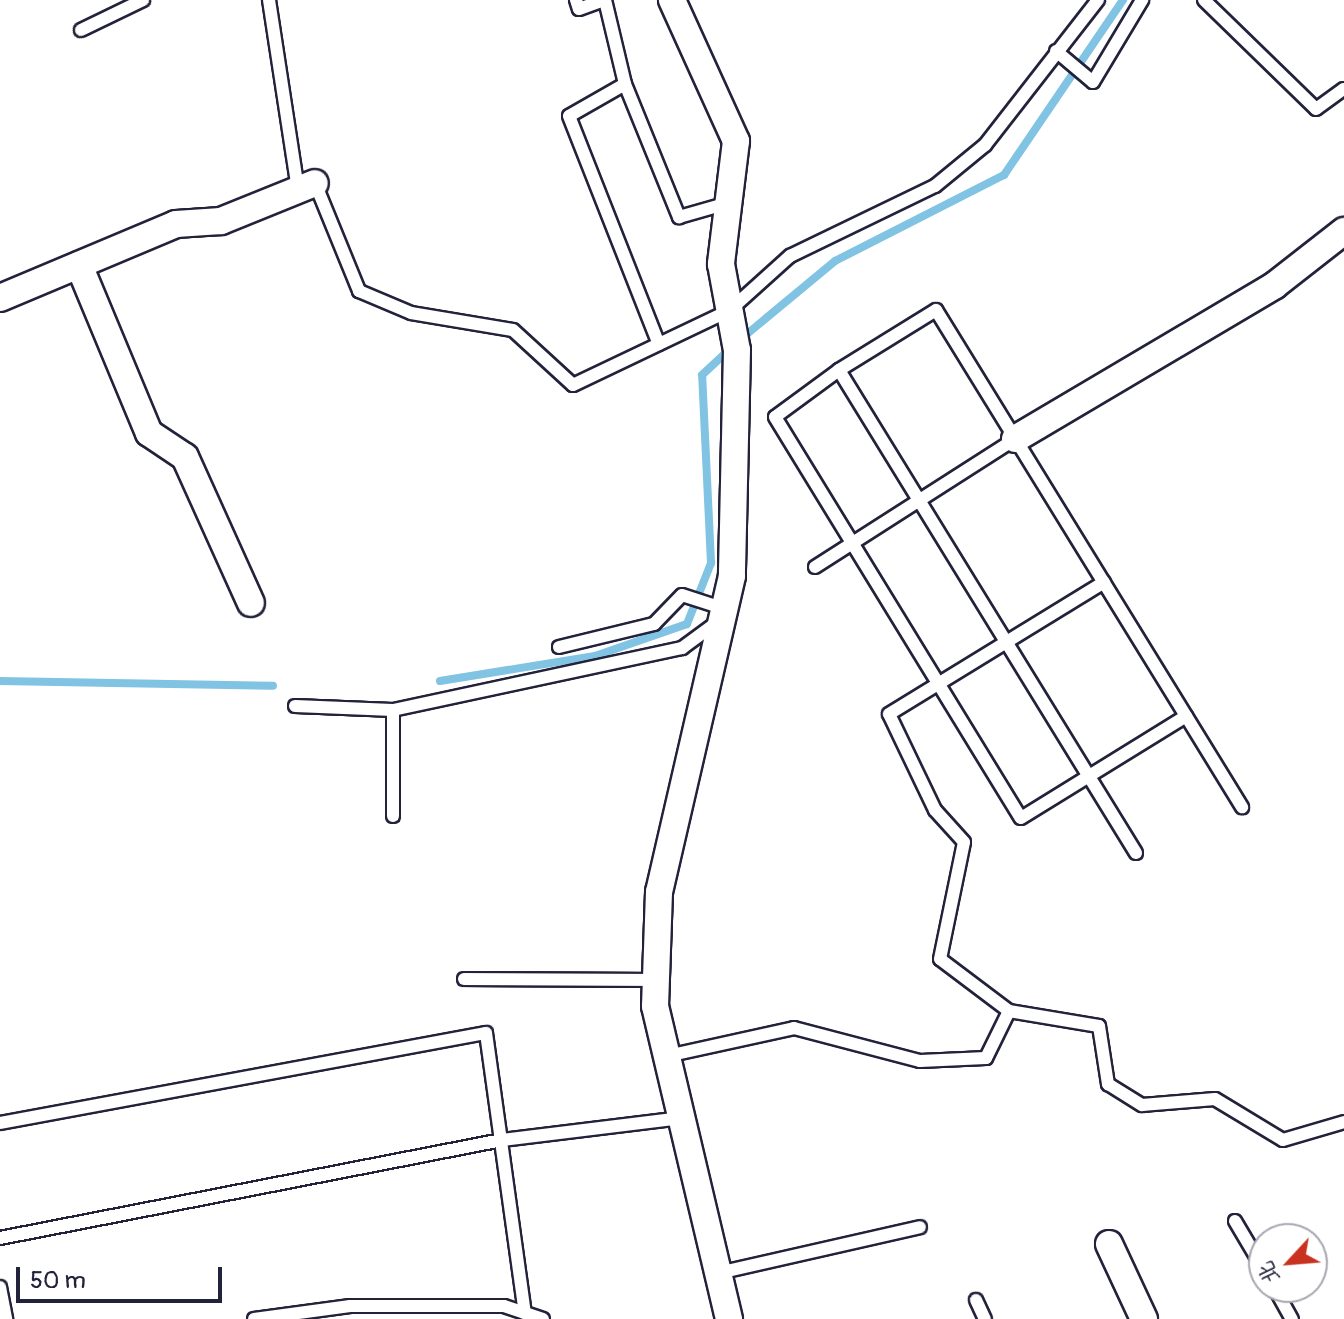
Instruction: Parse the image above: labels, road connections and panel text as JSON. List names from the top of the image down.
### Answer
{
  "scale_bar": "50 m",
  "north": "bottom left"
}
